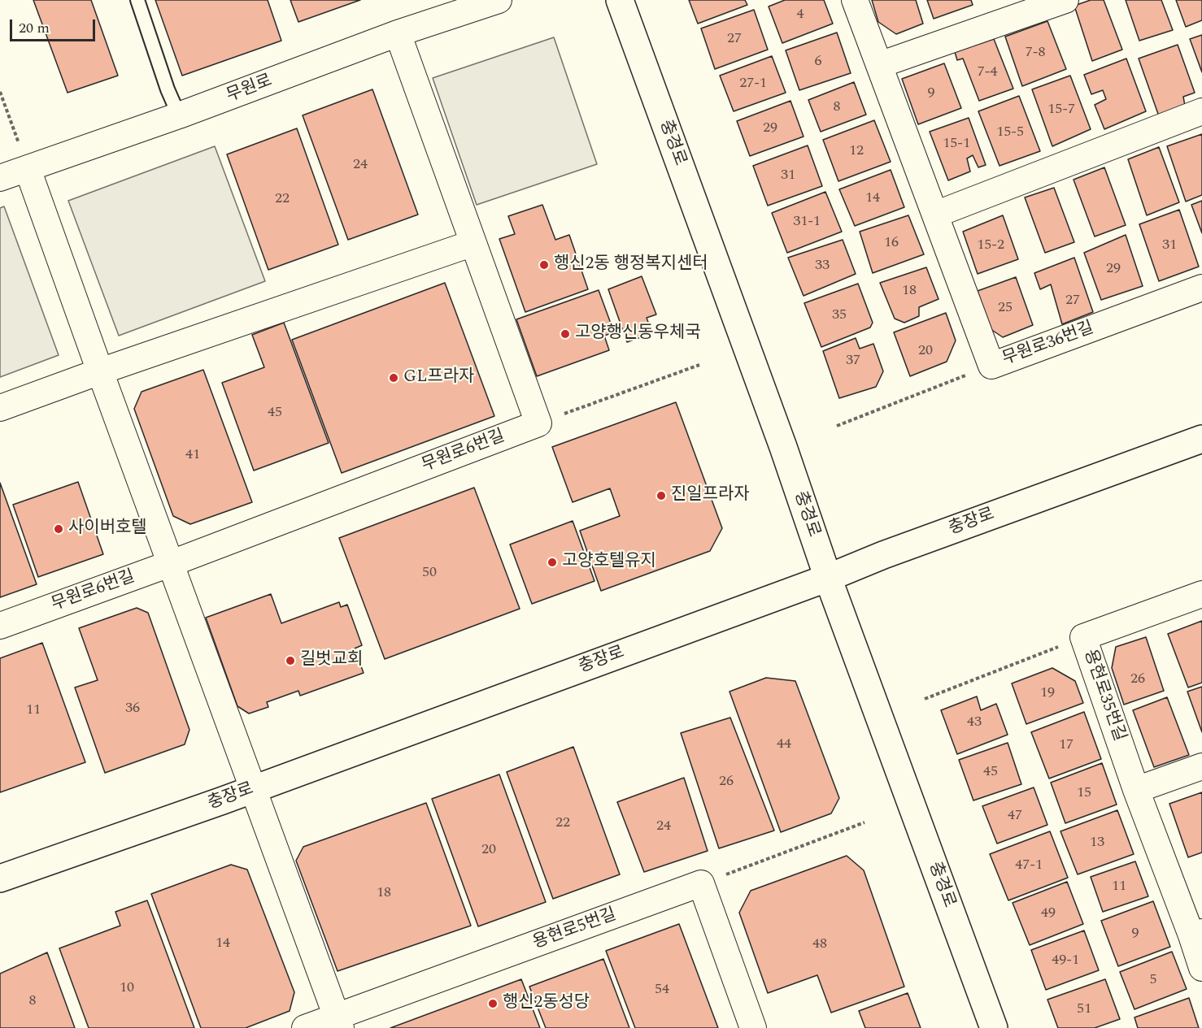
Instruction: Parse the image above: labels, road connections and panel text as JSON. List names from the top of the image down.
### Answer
{
  "streets": {
    "main road": ["충경로", "충장로"],
    "street": [
      "무원로",
      "무원로36번길",
      "무원로6번길",
      "용현로35번길",
      "용현로5번길"
    ]
  },
  "crossings": [
    ["충경로", "충장로"]
  ],
  "places": [
    "행신2동 행정복지센터",
    "고양행신동우체국",
    "GL프라자",
    "진일프라자",
    "사이버호텔",
    "고양호텔유지",
    "길벗교회",
    "행신2동성당"
  ],
  "house_numbers": [
    "4",
    "27",
    "7-8",
    "6",
    "7-4",
    "27-1",
    "9",
    "8",
    "15-7",
    "29",
    "15-5",
    "15-1",
    "12",
    "24",
    "31",
    "14",
    "22",
    "31-1",
    "16",
    "15-2",
    "31",
    "33",
    "29",
    "18",
    "27",
    "25",
    "35",
    "20",
    "37",
    "45",
    "41",
    "50",
    "26",
    "19",
    "36",
    "11",
    "43",
    "44",
    "17",
    "45",
    "26",
    "15",
    "47",
    "22",
    "24",
    "13",
    "20",
    "47-1",
    "11",
    "18",
    "49",
    "9",
    "14",
    "48",
    "49-1",
    "5",
    "10",
    "54",
    "8",
    "51"
  ],
  "scale_bar": "20 m"
}
